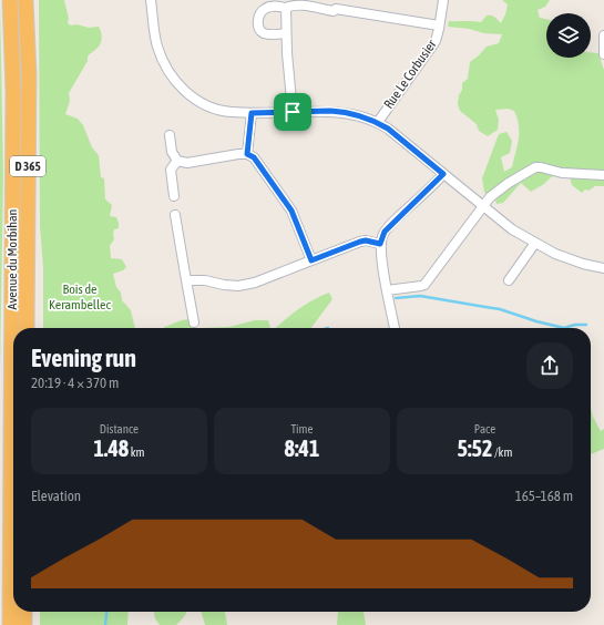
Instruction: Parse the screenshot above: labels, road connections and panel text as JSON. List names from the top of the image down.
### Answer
{
  "streets": {
    "highway": ["D 365", "Avenue du Morbihan"],
    "street": ["Rue Le Corbusier"]
  },
  "parks": ["Bois de Kerambellec"],
  "page": {
    "heading": ["Evening run", "20:19 · 4 × 370 m"],
    "stats": [
      ["Distance", "1.48 km"],
      ["Time", "8:41"],
      ["Pace", "5:52 /km"]
    ],
    "chart": ["Elevation", "165–168 m"]
  }
}
